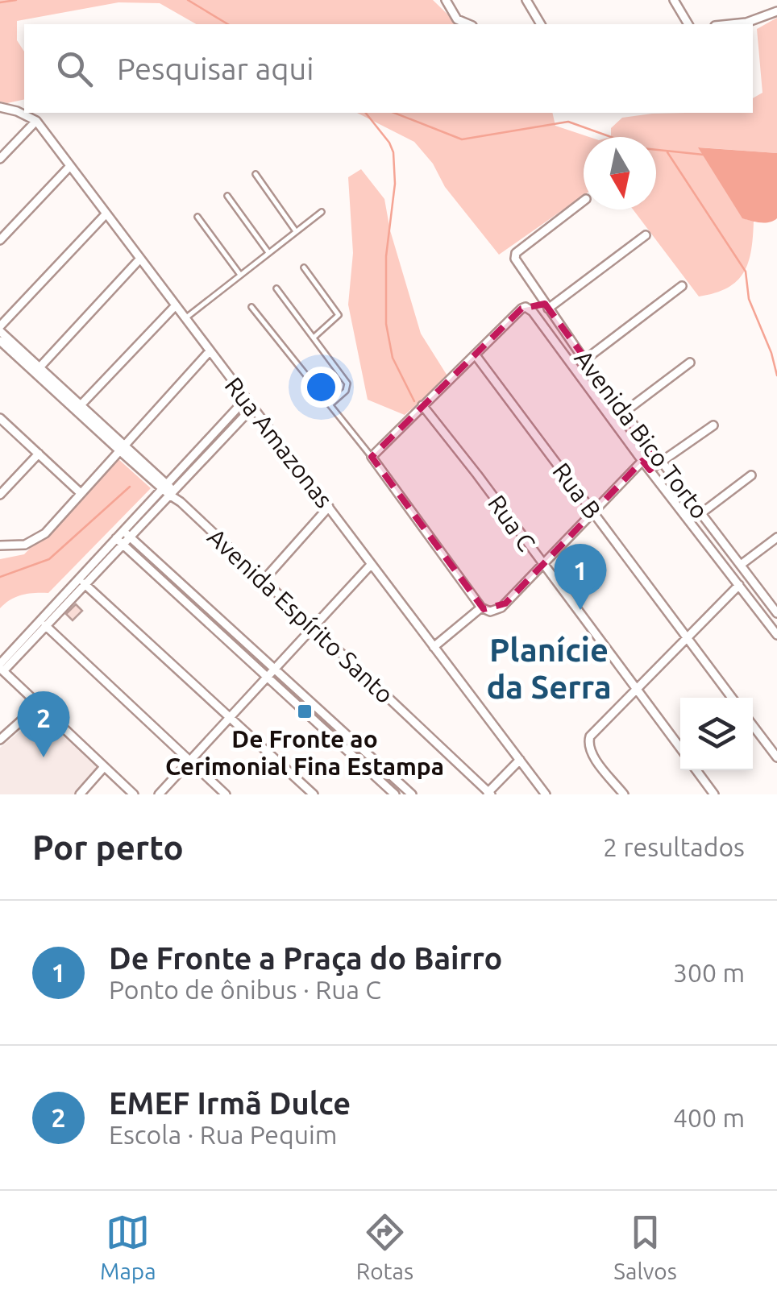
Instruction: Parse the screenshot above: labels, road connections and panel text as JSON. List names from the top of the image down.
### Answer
{
  "streets": {
    "street": [
      "Avenida Bico Torto",
      "Rua Amazonas",
      "Rua B",
      "Rua C",
      "Avenida Espírito Santo"
    ]
  },
  "districts": ["Planície da Serra"],
  "places": {
    "transit": ["De Fronte ao Cerimonial Fina Estampa"]
  },
  "north": "bottom",
  "page": {
    "search": "Pesquisar aqui",
    "pins": ["1", "2"],
    "heading": ["Por perto", "2 resultados"],
    "list": [
      {
        "mark": "1",
        "name": "De Fronte a Praça do Bairro",
        "note": "Ponto de ônibus · Rua C",
        "value": "300 m"
      },
      {
        "mark": "2",
        "name": "EMEF Irmã Dulce",
        "note": "Escola · Rua Pequim",
        "value": "400 m"
      }
    ],
    "nav": ["Mapa", "Rotas", "Salvos"]
  }
}
